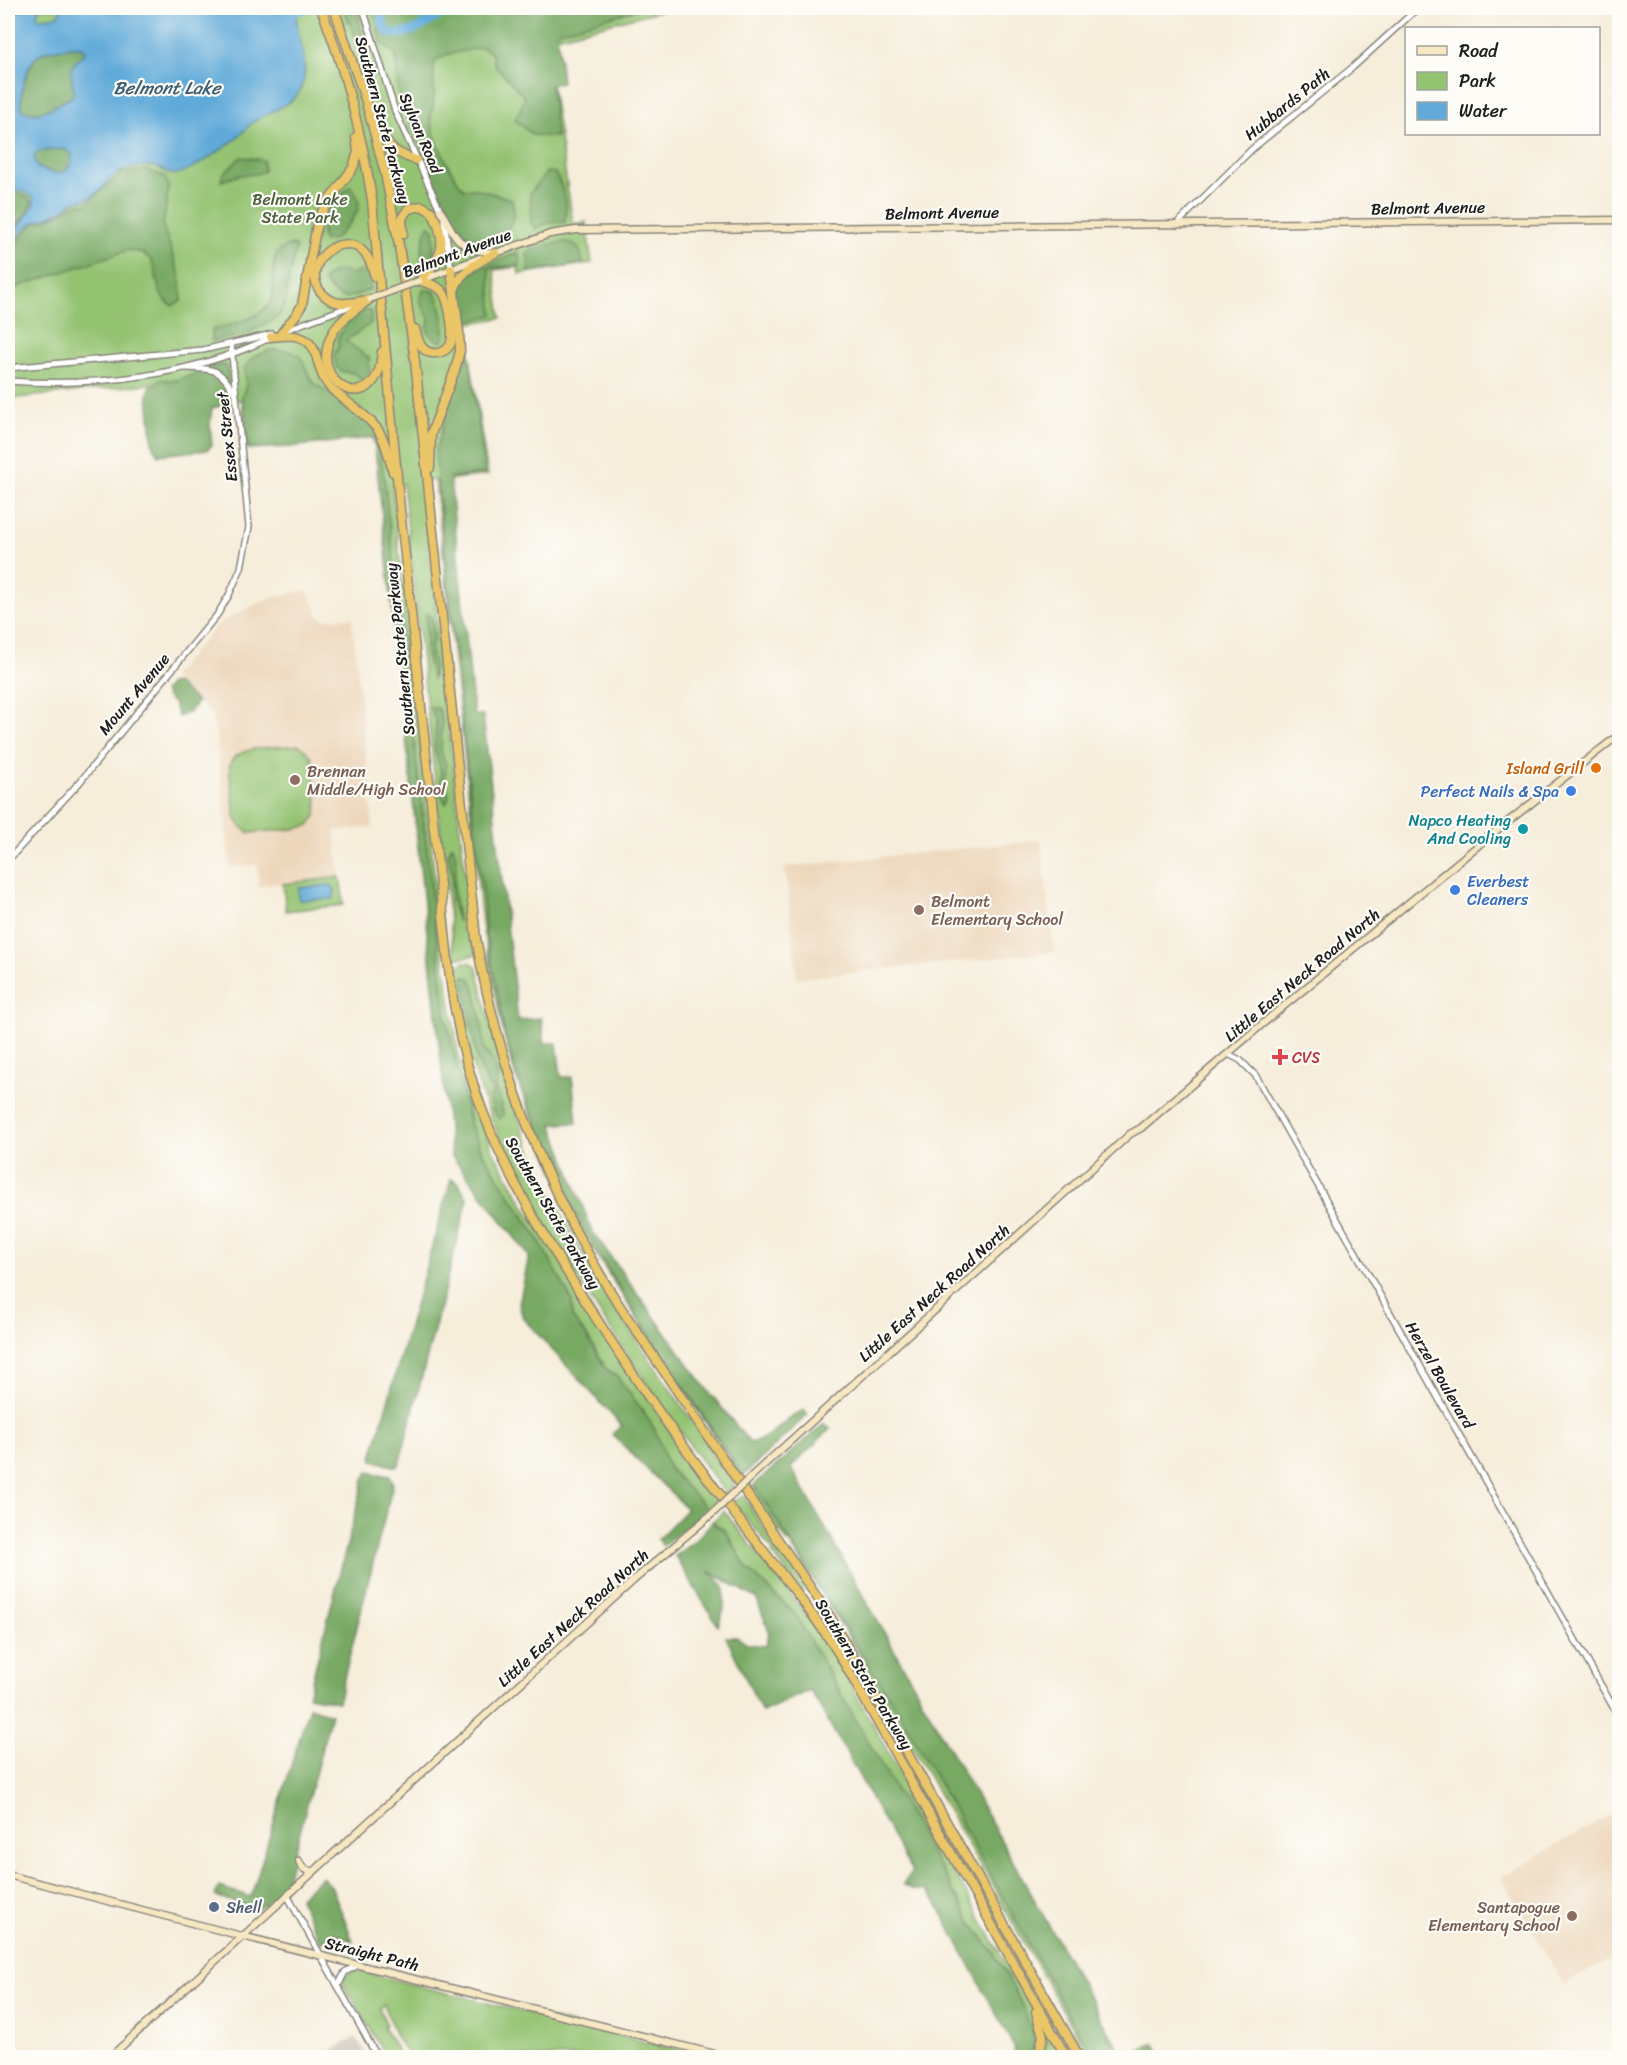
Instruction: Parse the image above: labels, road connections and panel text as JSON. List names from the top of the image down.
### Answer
{
  "streets": {
    "highway": ["Southern State Parkway"],
    "main road": ["Belmont Avenue", "Little East Neck Road North", "Straight Path"],
    "street": [
      "Hubbards Path",
      "Sylvan Road",
      "Essex Street",
      "Mount Avenue",
      "Herzel Boulevard"
    ]
  },
  "crossings": [
    ["Hubbards Path", "Belmont Avenue"],
    ["Sylvan Road", "Belmont Avenue"],
    ["Belmont Avenue", "Essex Street"],
    ["Essex Street", "Mount Avenue"],
    ["Little East Neck Road North", "Herzel Boulevard"],
    ["Little East Neck Road North", "Straight Path"]
  ],
  "water": ["Belmont Lake"],
  "parks": ["Belmont Lake State Park"],
  "places": {
    "other": [
      "Island Grill",
      "Brennan Middle/High School",
      "Perfect Nails & Spa",
      "Napco Heating And Cooling",
      "Everbest Cleaners",
      "Belmont Elementary School",
      "Shell",
      "Santapogue Elementary School"
    ],
    "health": ["CVS"]
  },
  "legend": ["Road", "Park", "Water"]
}
